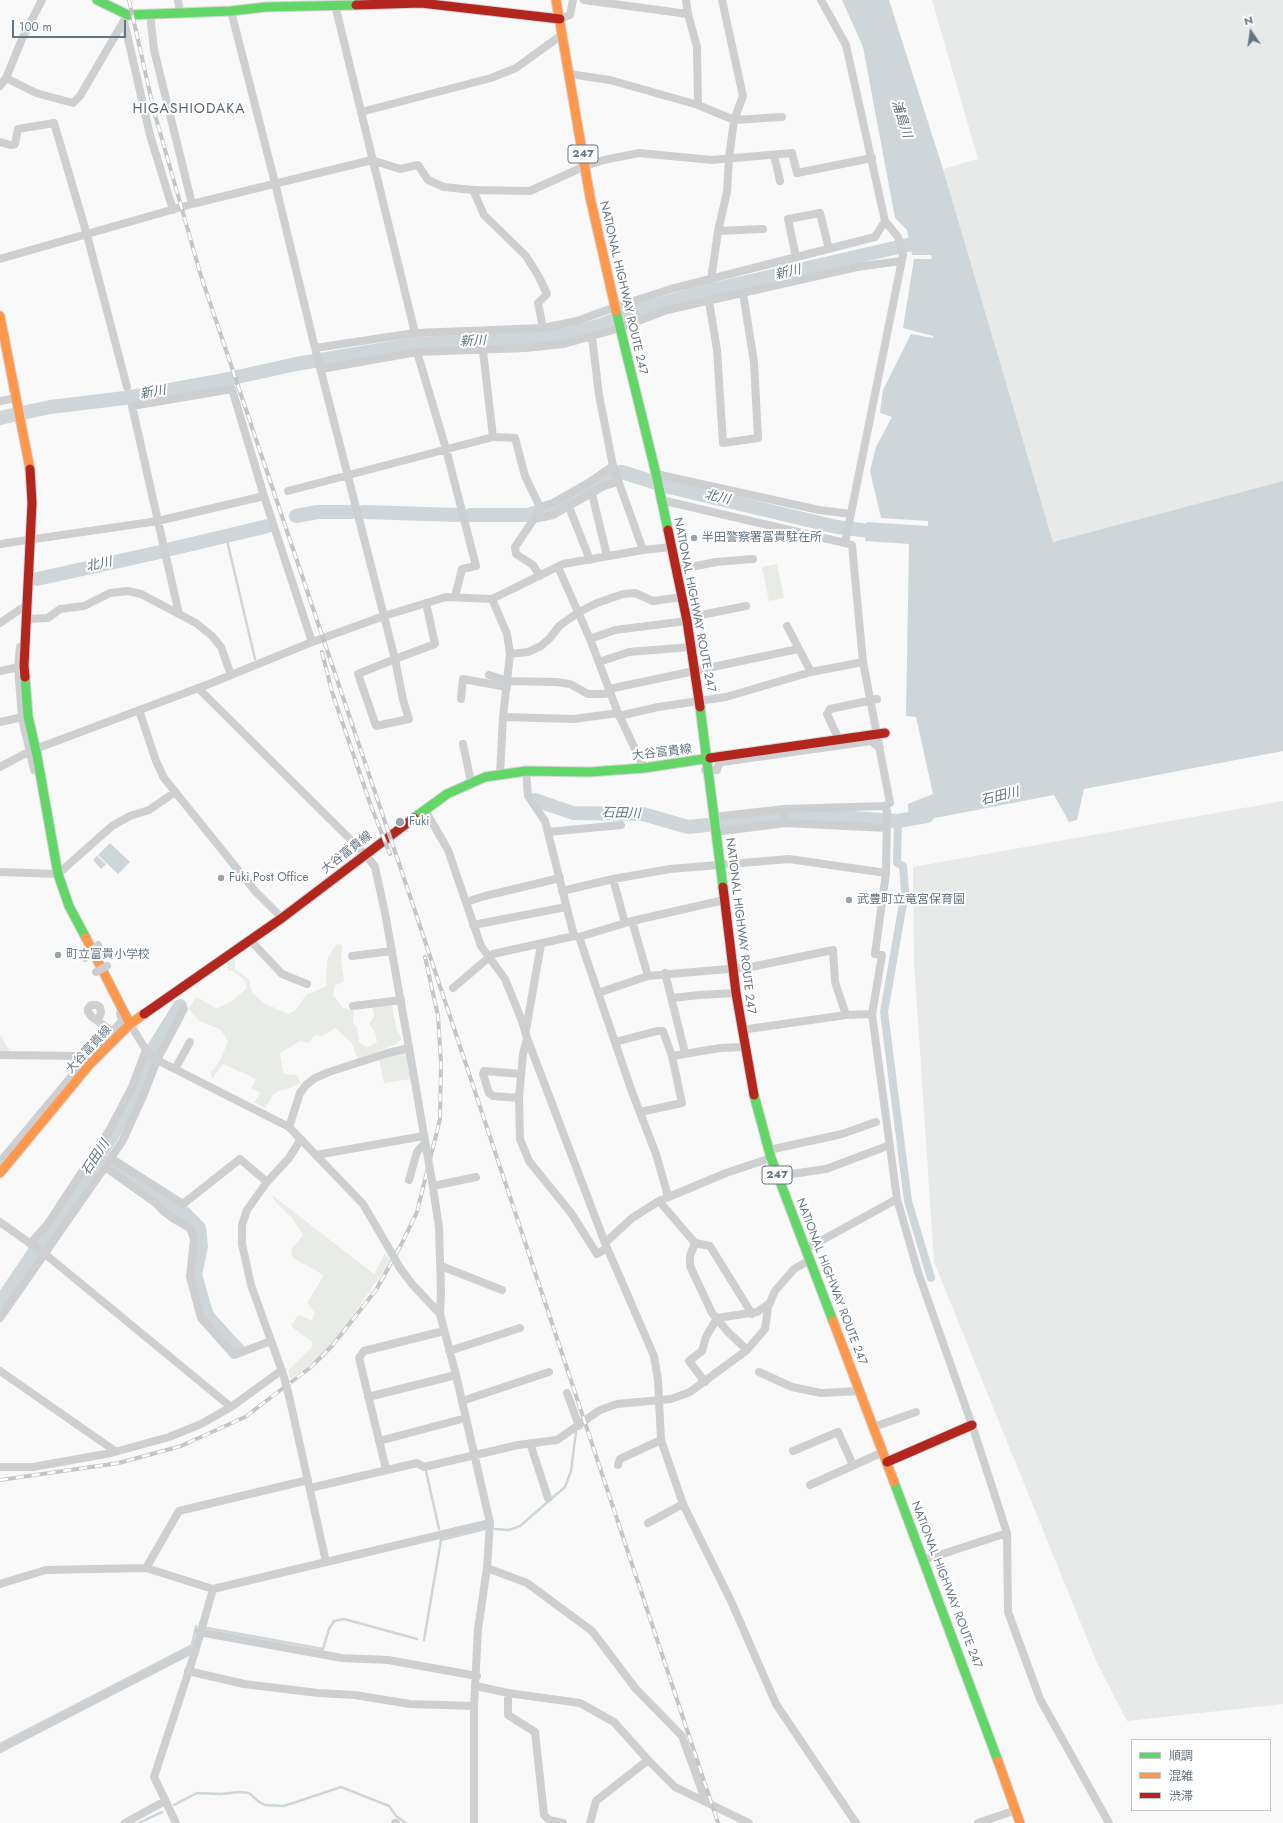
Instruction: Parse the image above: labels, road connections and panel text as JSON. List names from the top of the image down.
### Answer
{
  "streets": {
    "main road": ["247", "NATIONAL HIGHWAY ROUTE 247", "大谷富貴線"]
  },
  "crossings": [
    ["NATIONAL HIGHWAY ROUTE 247", "大谷富貴線"]
  ],
  "districts": ["HIGASHIODAKA"],
  "water": [
    "浦島川",
    "新川",
    "北川",
    "石田川"
  ],
  "places": [
    "半田警察署冨貴駐在所",
    "Fuki",
    "Fuki Post Office",
    "武豊町立竜宮保育園",
    "町立富貴小学校"
  ],
  "legend": ["順調", "混雑", "渋滞"],
  "scale_bar": "100 m",
  "north": "top"
}
